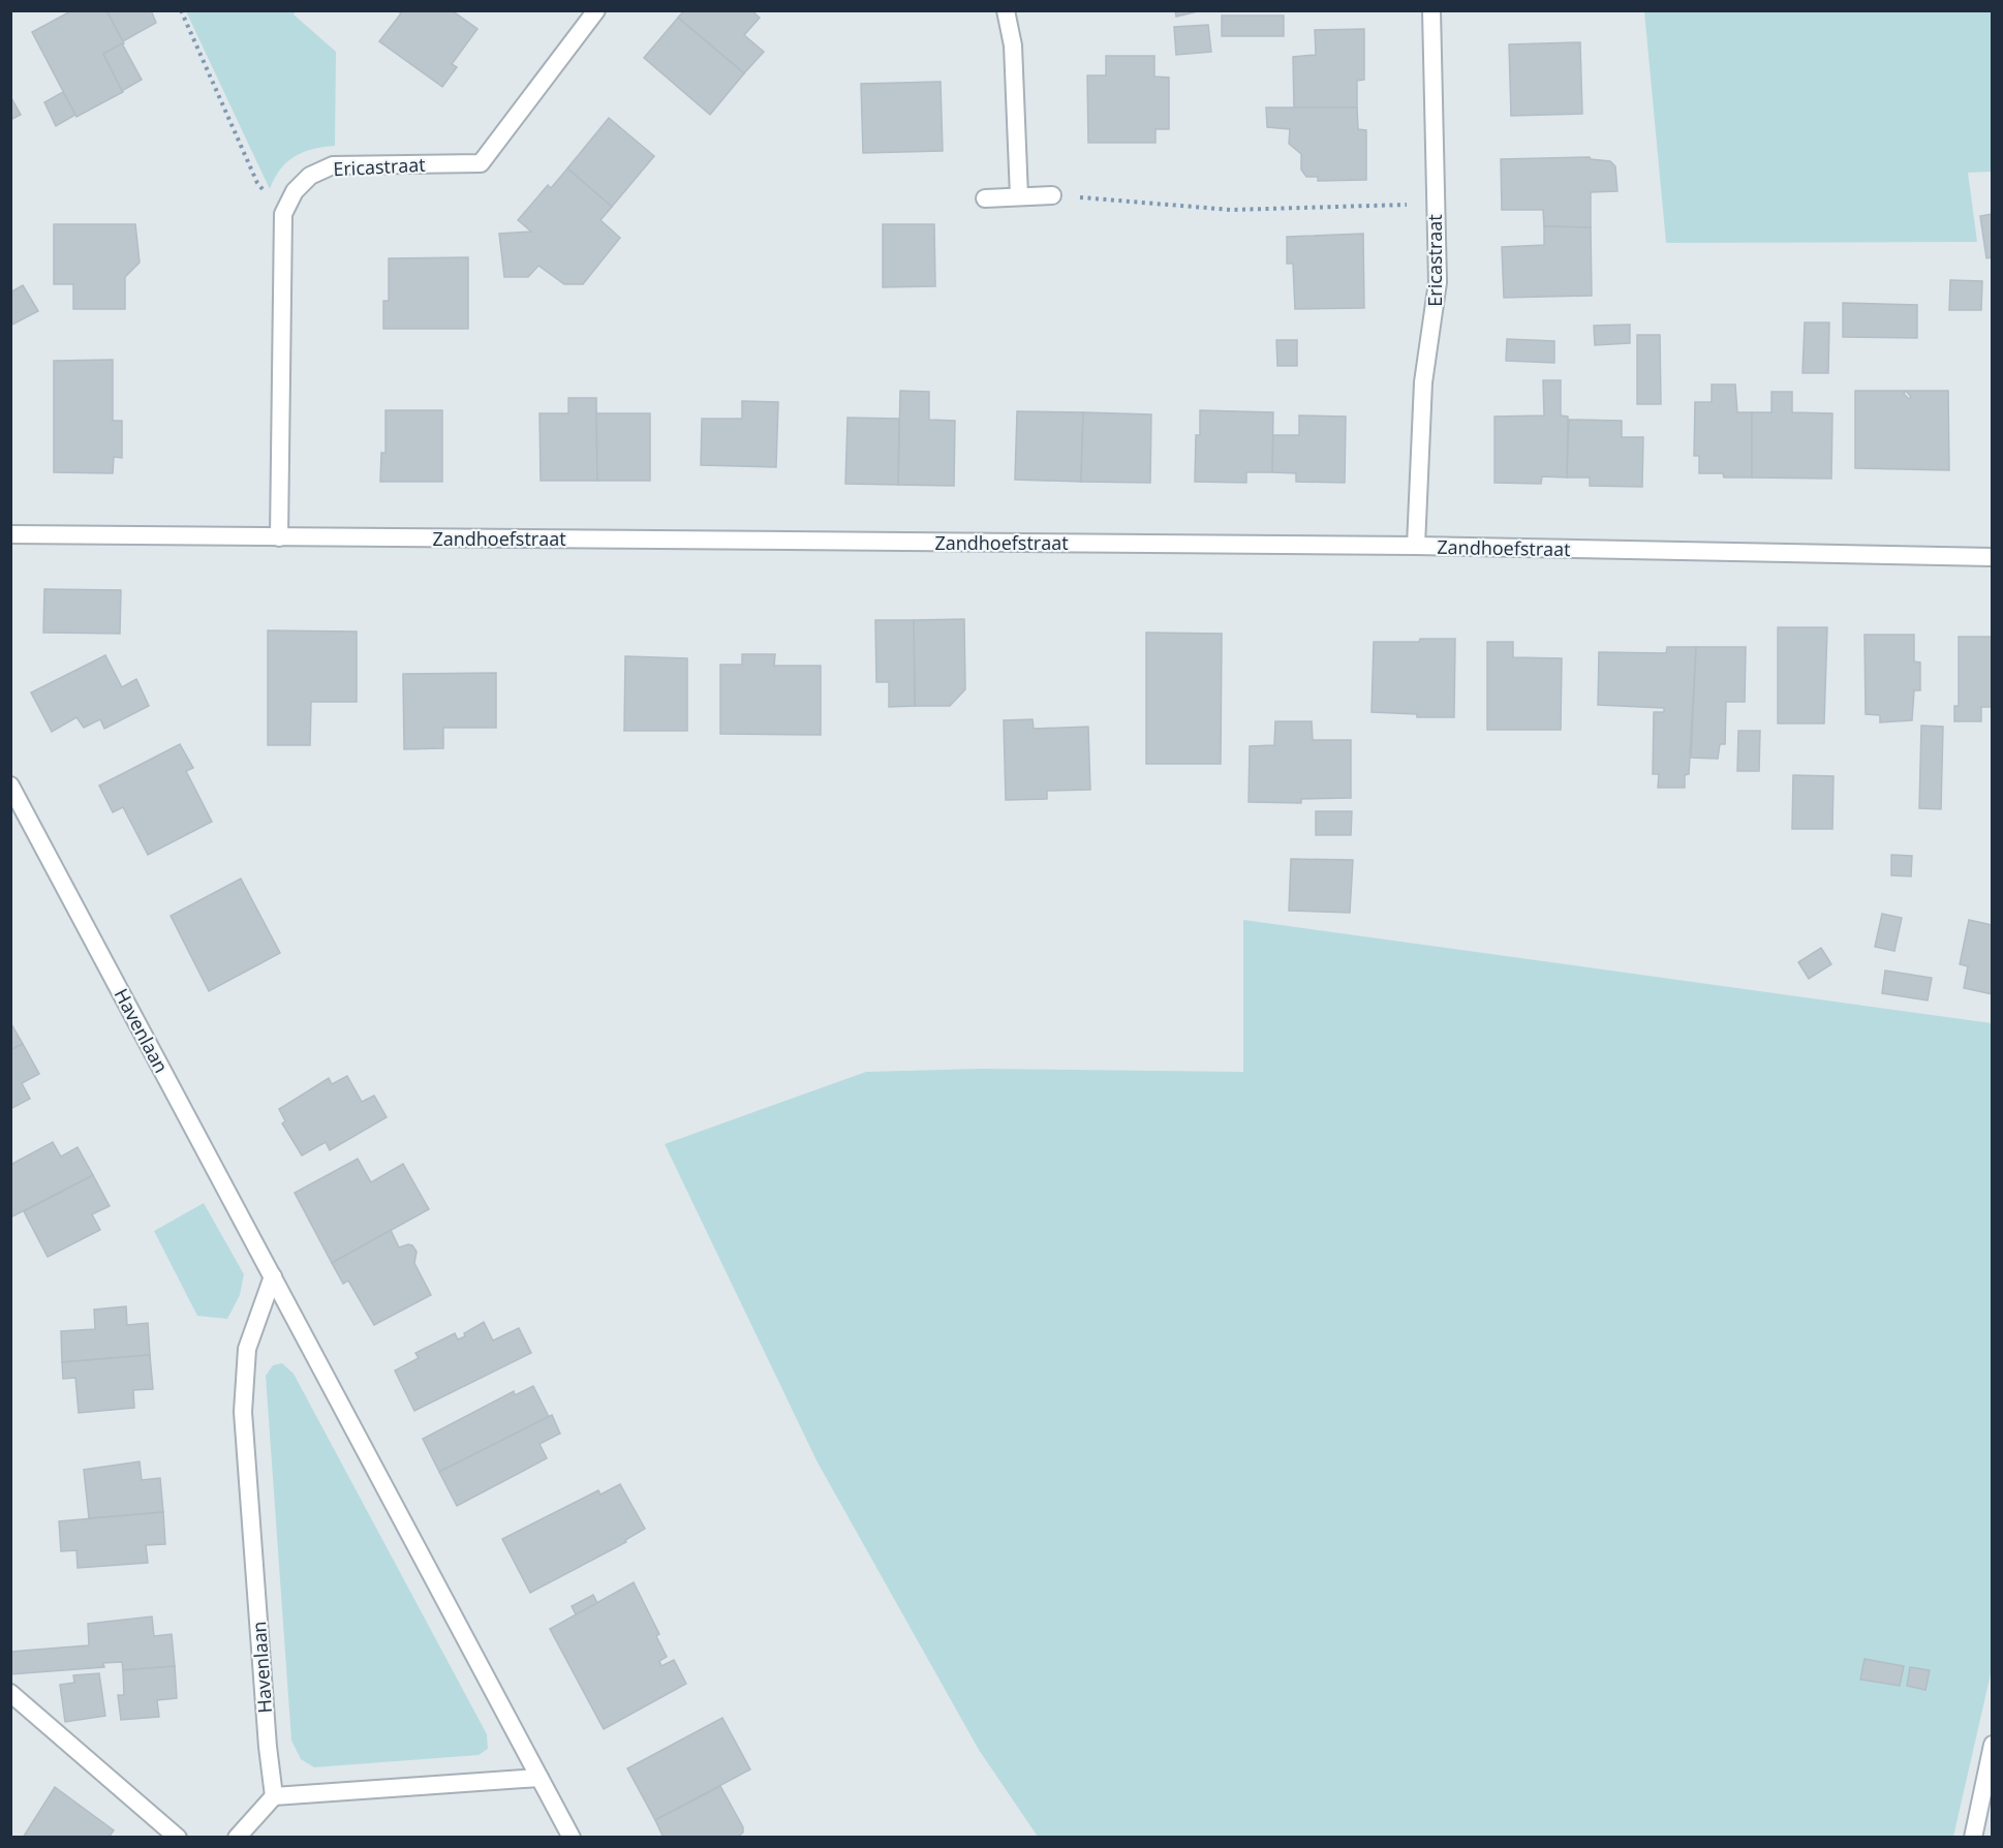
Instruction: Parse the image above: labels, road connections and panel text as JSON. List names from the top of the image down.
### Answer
{
  "streets": {
    "street": ["Ericastraat", "Zandhoefstraat", "Havenlaan"]
  },
  "crossings": [
    ["Ericastraat", "Zandhoefstraat"]
  ]
}
